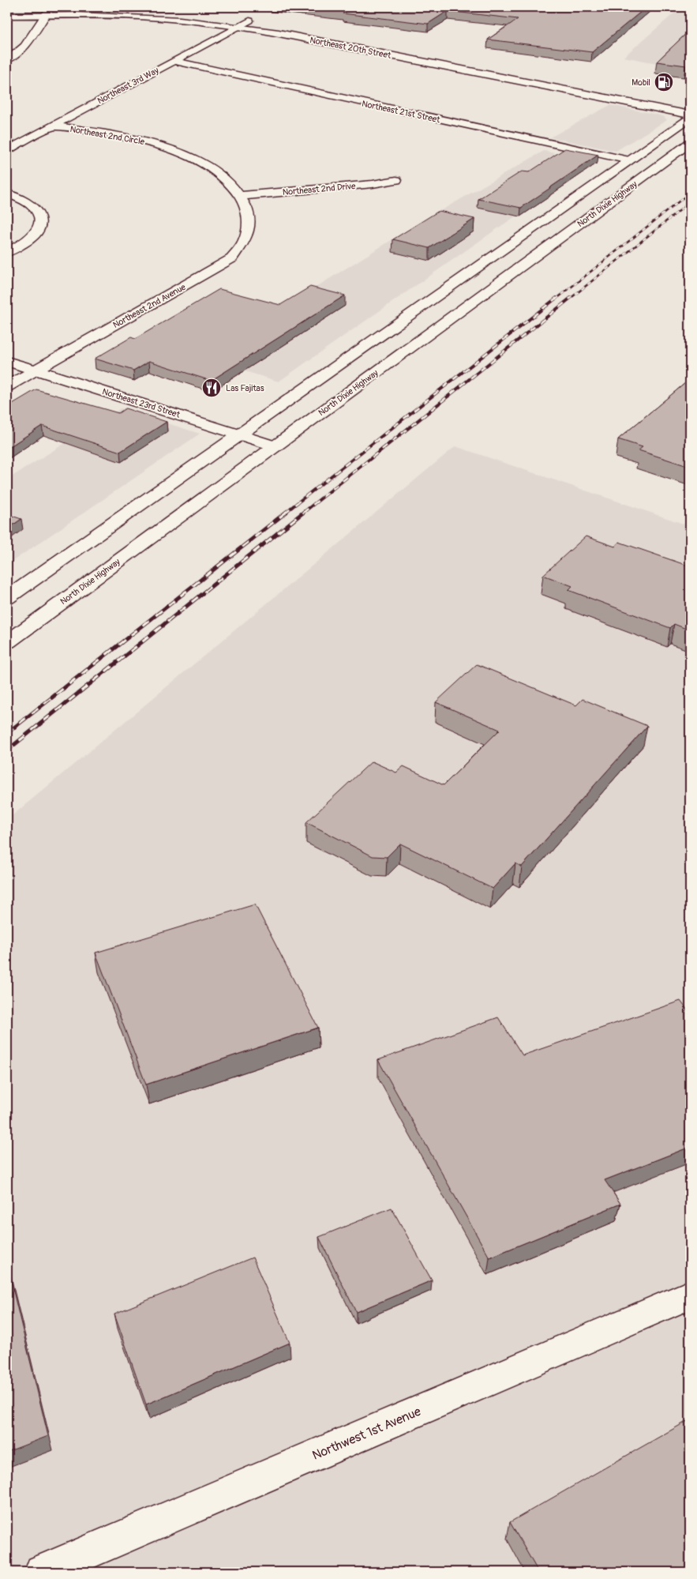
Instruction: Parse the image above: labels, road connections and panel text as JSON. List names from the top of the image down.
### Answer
{
  "streets": {
    "street": [
      "Northeast 20th Street",
      "Northeast 3rd Way",
      "Northeast 21st Street",
      "Northeast 2nd Circle",
      "Northeast 2nd Drive",
      "North Dixie Highway",
      "Northeast 2nd Avenue",
      "Northeast 23rd Street",
      "Northwest 1st Avenue"
    ]
  },
  "crossings": [
    ["Northeast 20th Street", "Northeast 3rd Way"],
    ["Northeast 3rd Way", "Northeast 21st Street"],
    ["Northeast 3rd Way", "Northeast 2nd Circle"],
    ["Northeast 2nd Circle", "Northeast 2nd Drive"],
    ["Northeast 2nd Circle", "Northeast 2nd Avenue"],
    ["Northeast 2nd Drive", "Northeast 2nd Avenue"],
    ["North Dixie Highway", "Northeast 23rd Street"],
    ["Northeast 2nd Avenue", "Northeast 23rd Street"]
  ],
  "places": {
    "fuel station": ["Mobil"],
    "restaurant": ["Las Fajitas"]
  }
}
